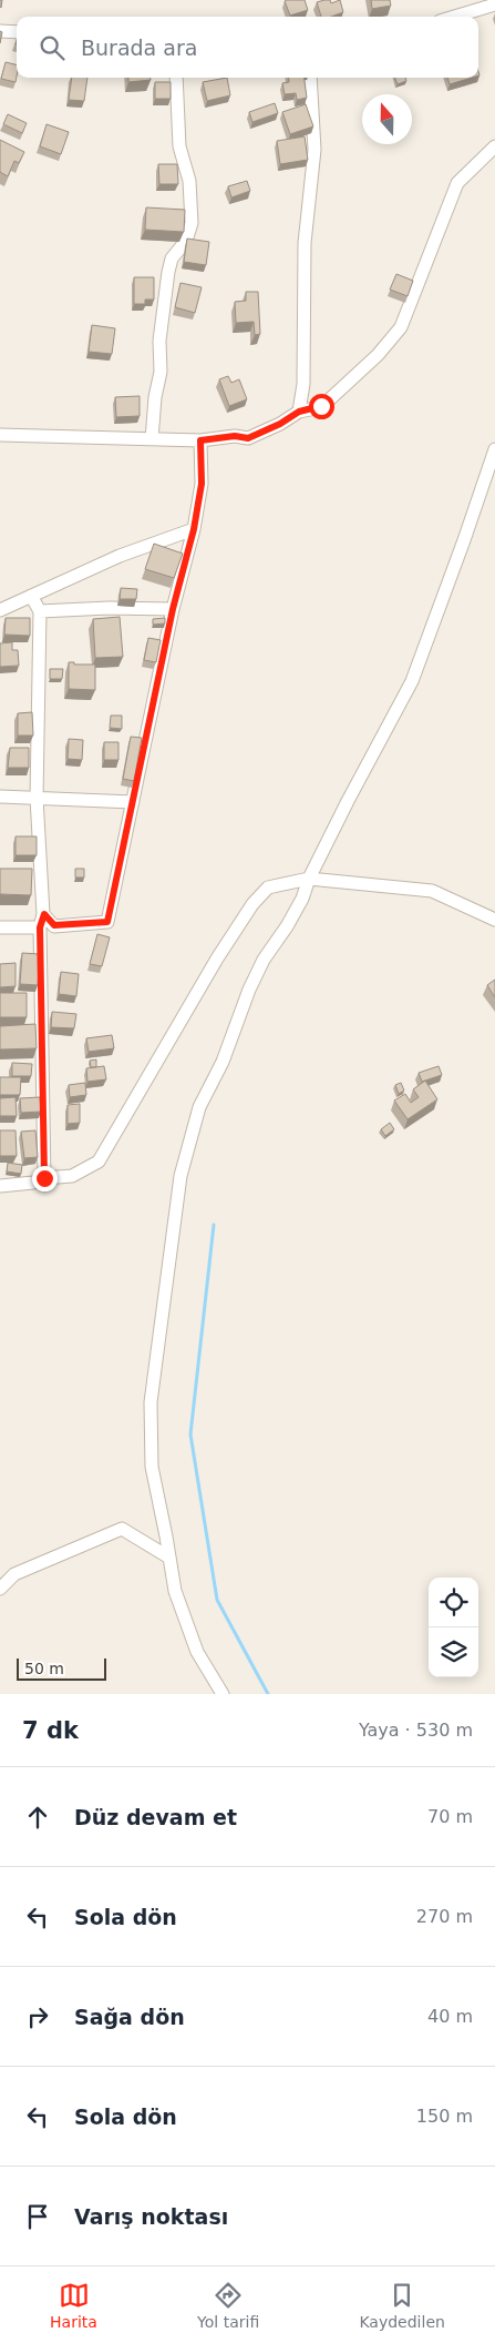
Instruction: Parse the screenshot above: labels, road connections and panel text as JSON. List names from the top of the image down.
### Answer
{
  "scale_bar": "50 m",
  "north": "top",
  "page": {
    "search": "Burada ara",
    "scale": "50 m",
    "heading": ["7 dk", "Yaya · 530 m"],
    "list": [
      ["Düz devam et", "70 m"],
      ["Sola dön", "270 m"],
      ["Sağa dön", "40 m"],
      ["Sola dön", "150 m"],
      "Varış noktası"
    ],
    "nav": ["Harita", "Yol tarifi", "Kaydedilen"]
  }
}
